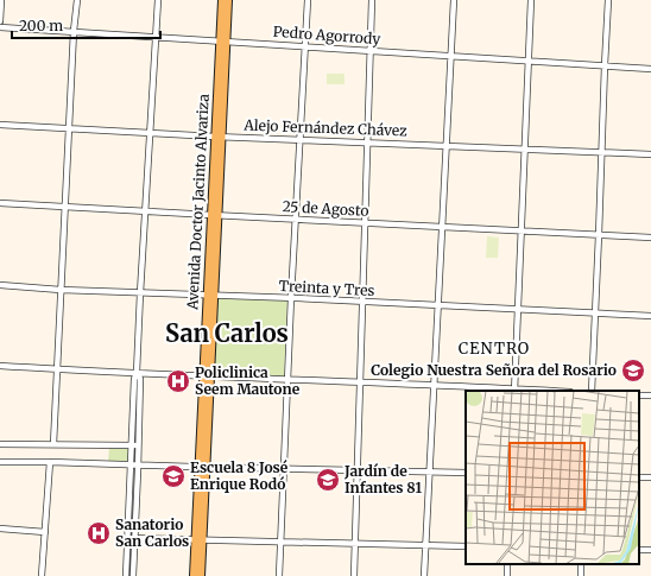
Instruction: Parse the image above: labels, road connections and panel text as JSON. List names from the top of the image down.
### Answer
{
  "streets": {
    "main road": ["Avenida Doctor Jacinto Alvariza"],
    "street": [
      "Pedro Agorrody",
      "Alejo Fernández Chávez",
      "25 de Agosto",
      "Treinta y Tres"
    ]
  },
  "crossings": [
    ["Pedro Agorrody", "Avenida Doctor Jacinto Alvariza"],
    ["Alejo Fernández Chávez", "Avenida Doctor Jacinto Alvariza"],
    ["Avenida Doctor Jacinto Alvariza", "25 de Agosto"],
    ["Avenida Doctor Jacinto Alvariza", "Treinta y Tres"]
  ],
  "districts": ["San Carlos", "CENTRO"],
  "places": {
    "school or university": ["Colegio Nuestra Señora del Rosario", "Escuela 8 José Enrique Rodó", "Jardín de Infantes 81"],
    "hospital": ["Policlinica Seem Mautone", "Sanatorio San Carlos"]
  },
  "scale_bar": "200 m"
}
